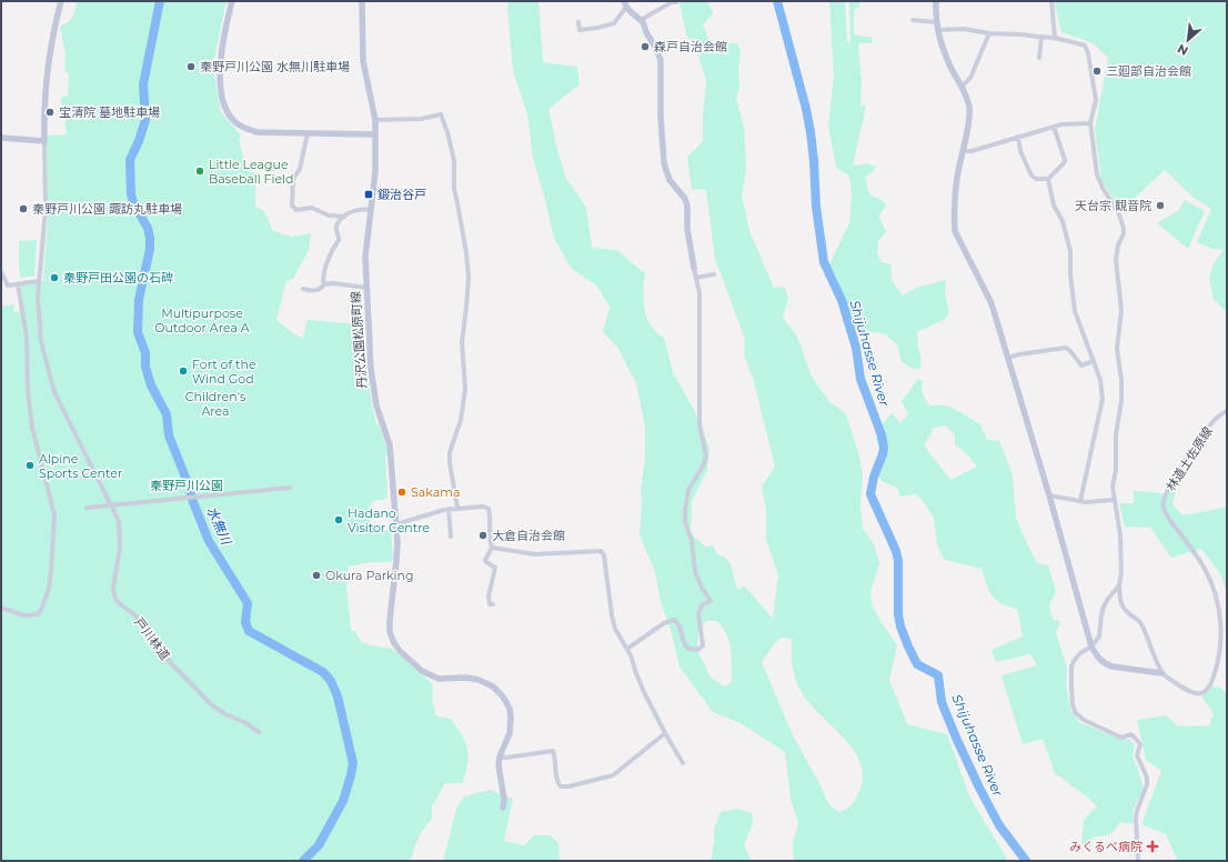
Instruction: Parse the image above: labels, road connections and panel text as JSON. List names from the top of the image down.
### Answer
{
  "streets": {
    "street": ["丹沢公園松原町線", "林道土佐原線", "戸川林道"]
  },
  "water": ["Shijuhasse River", "水無川"],
  "parks": ["Multipurpose Outdoor Area A", "Children's Area", "秦野戸川公園"],
  "places": {
    "other": [
      "森戸自治会館",
      "秦野戸川公園 水無川駐車場",
      "三廻部自治会館",
      "宝清院 墓地駐車場",
      "Little League Baseball Field",
      "天台宗 観音院",
      "秦野戸川公園 諏訪丸駐車場",
      "秦野戸田公園の石碑",
      "Fort of the Wind God",
      "Alpine Sports Center",
      "Sakama",
      "Hadano Visitor Centre",
      "大倉自治会館",
      "Okura Parking"
    ],
    "transit": ["鍛治谷戸"],
    "health": ["みくるべ病院"]
  },
  "north": "bottom left"
}
